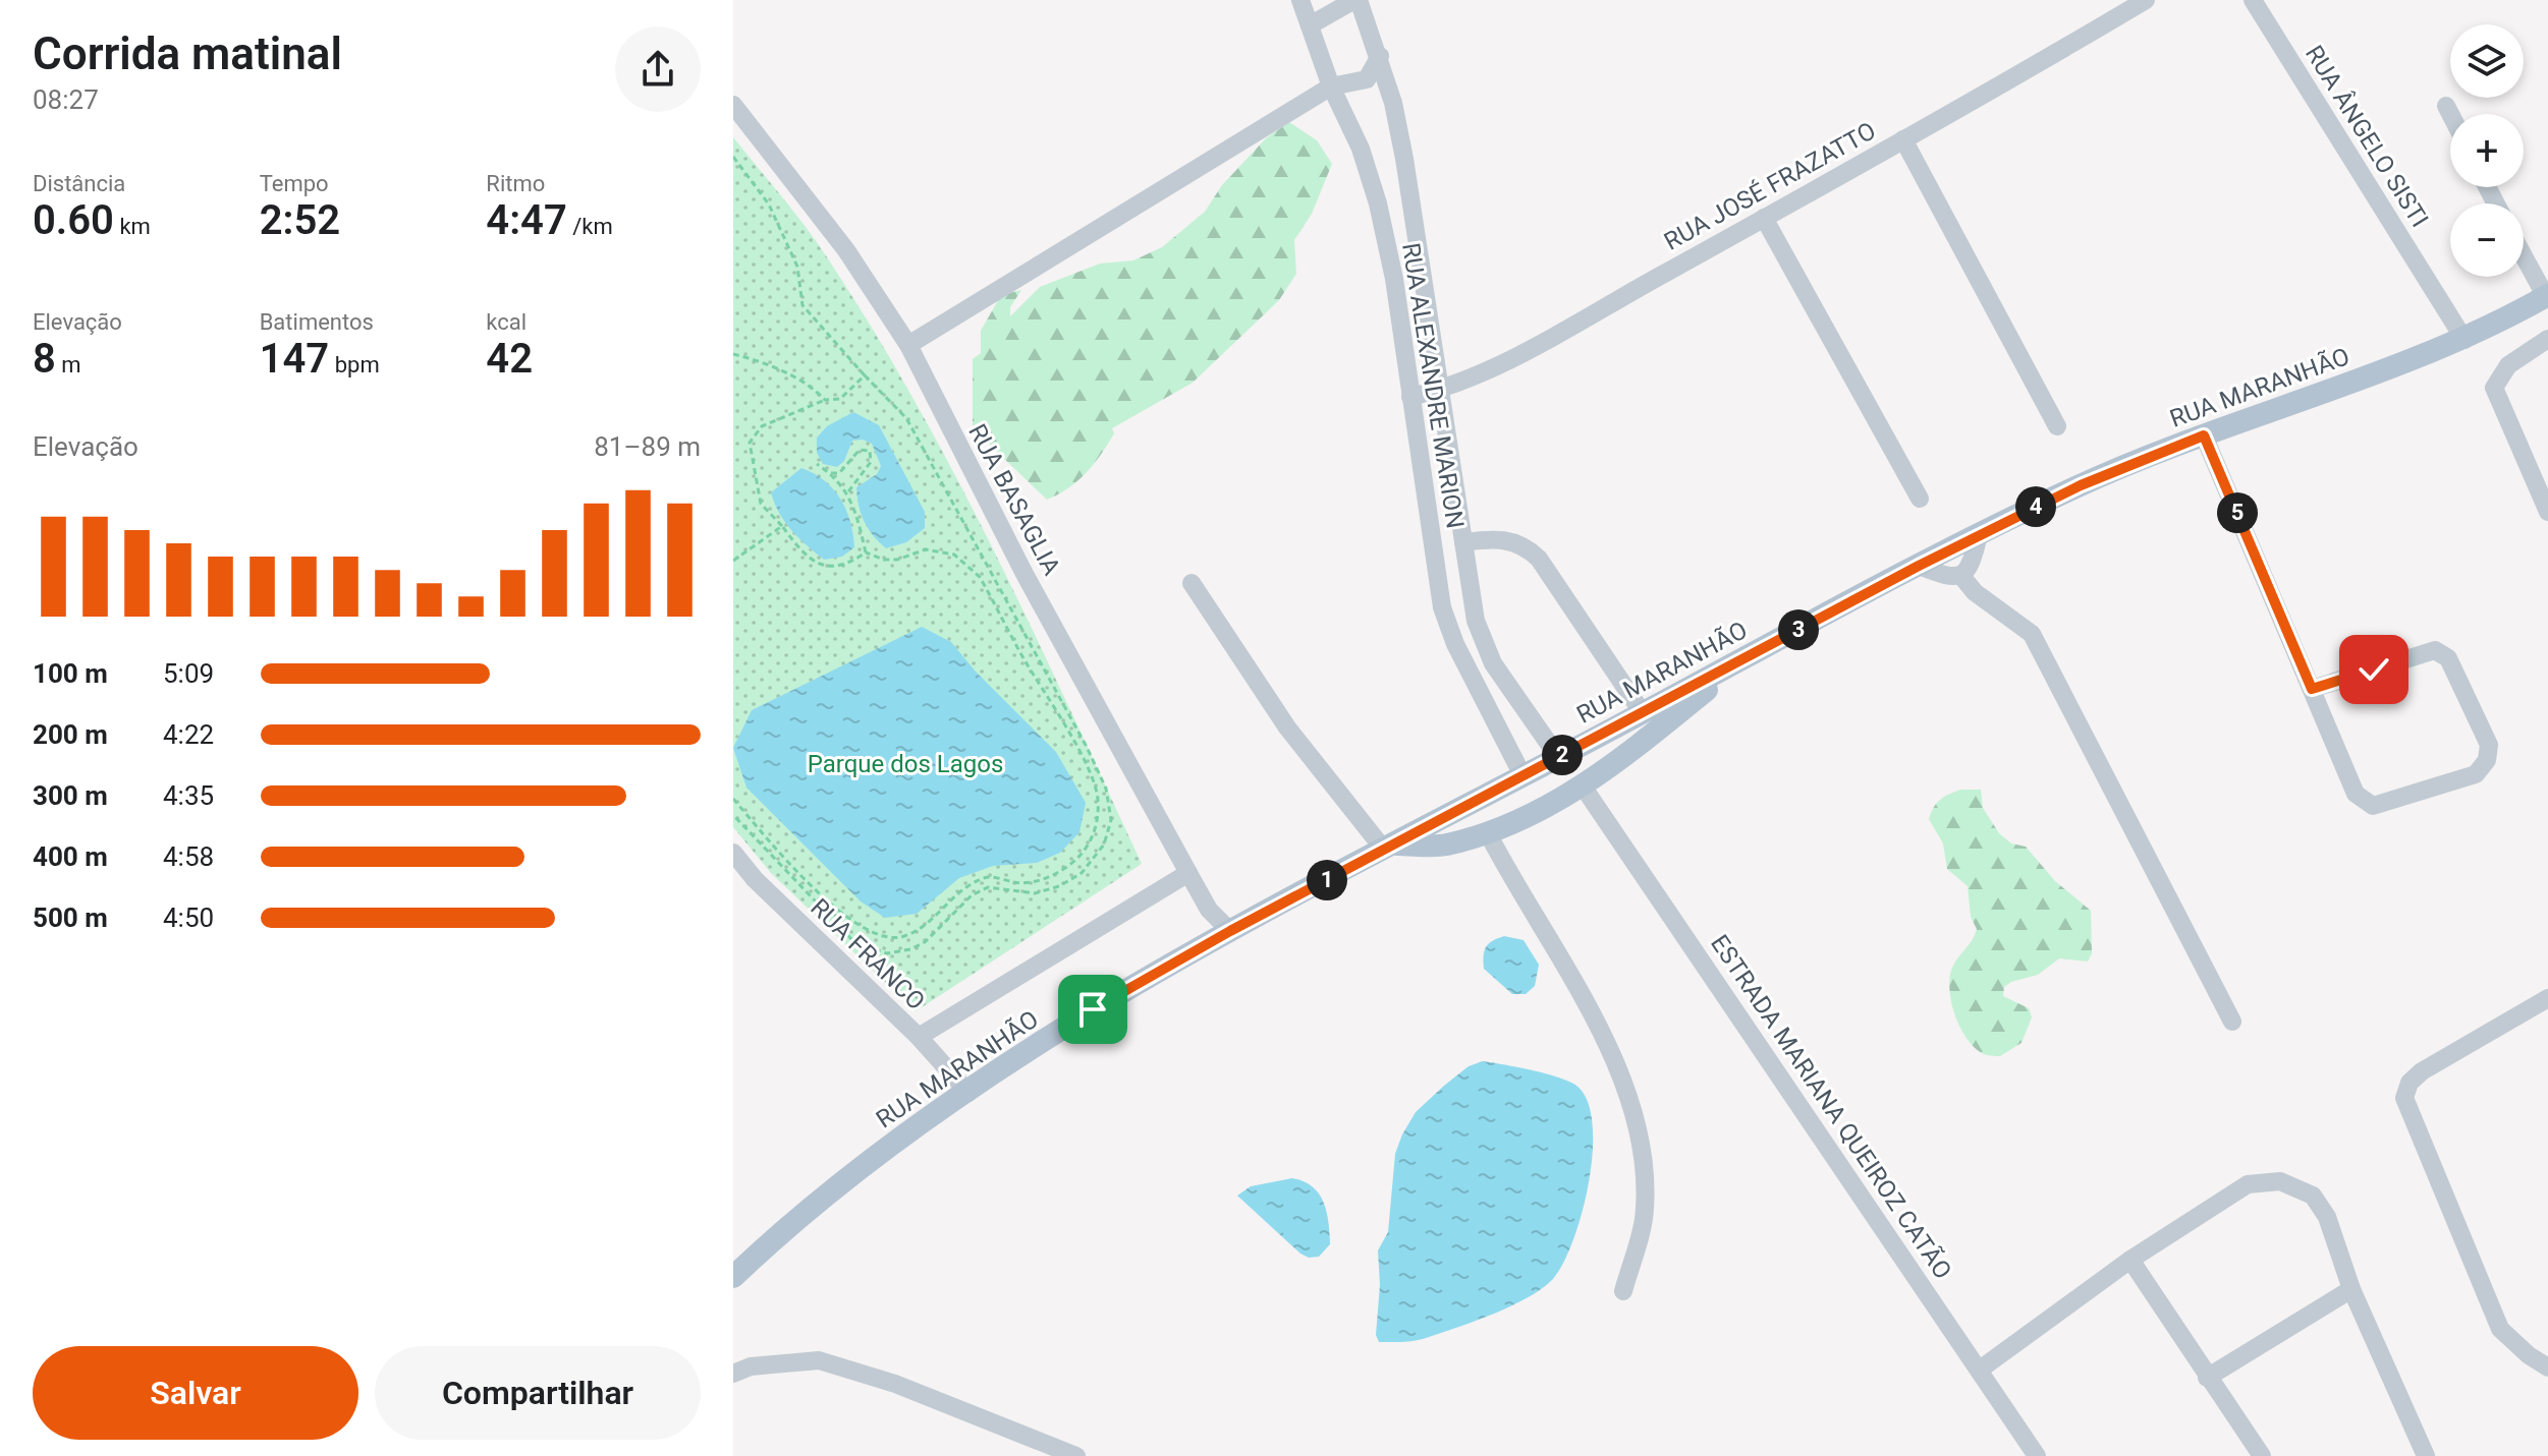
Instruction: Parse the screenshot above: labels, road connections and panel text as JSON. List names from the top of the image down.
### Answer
{
  "streets": {
    "main road": ["RUA MARANHÃO"],
    "street": [
      "RUA ÂNGELO SISTI",
      "RUA JOSÉ FRAZATTO",
      "RUA ALEXANDRE MARION",
      "RUA BASAGLIA",
      "RUA FRANCO",
      "ESTRADA MARIANA QUEIROZ CATÃO"
    ]
  },
  "crossings": [
    ["RUA ÂNGELO SISTI", "RUA MARANHÃO"],
    ["RUA JOSÉ FRAZATTO", "RUA ALEXANDRE MARION"],
    ["RUA ALEXANDRE MARION", "RUA MARANHÃO"],
    ["RUA MARANHÃO", "RUA BASAGLIA"],
    ["RUA MARANHÃO", "RUA FRANCO"]
  ],
  "parks": ["Parque dos Lagos"],
  "page": {
    "heading": ["Corrida matinal", "08:27"],
    "map_buttons": ["+", "−"],
    "stats": [
      ["Distância", "0.60 km"],
      ["Tempo", "2:52"],
      ["Ritmo", "4:47 /km"],
      ["Elevação", "8 m"],
      ["Batimentos", "147 bpm"],
      ["kcal", "42"]
    ],
    "chart": ["Elevação", "81–89 m"],
    "pins": [
      "4",
      "5",
      "3",
      "2",
      "1"
    ],
    "list": [
      {
        "name": "100 m",
        "note": "5:09"
      },
      {
        "name": "200 m",
        "note": "4:22"
      },
      {
        "name": "300 m",
        "note": "4:35"
      },
      {
        "name": "400 m",
        "note": "4:58"
      },
      {
        "name": "500 m",
        "note": "4:50"
      }
    ],
    "buttons": ["Salvar", "Compartilhar"]
  }
}
